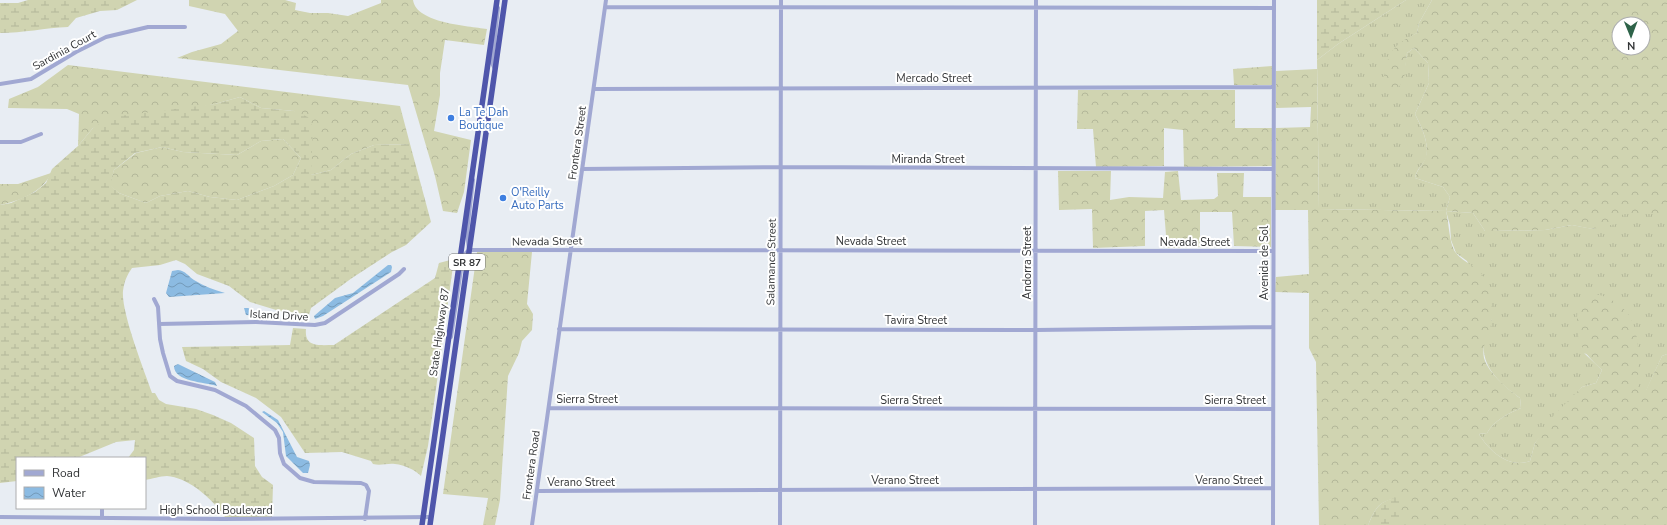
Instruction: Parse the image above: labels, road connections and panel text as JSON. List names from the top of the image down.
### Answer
{
  "streets": {
    "highway": ["SR 87", "State Highway 87"],
    "street": [
      "Sardinia Court",
      "Mercado Street",
      "Frontera Street",
      "Miranda Street",
      "Nevada Street",
      "Salamanca Street",
      "Andorra Street",
      "Avenida de Sol",
      "Island Drive",
      "Tavira Street",
      "Sierra Street",
      "Frontera Road",
      "Verano Street",
      "High School Boulevard"
    ]
  },
  "crossings": [
    ["Mercado Street", "Frontera Street"],
    ["Mercado Street", "Salamanca Street"],
    ["Mercado Street", "Andorra Street"],
    ["Mercado Street", "Avenida de Sol"],
    ["Frontera Street", "Miranda Street"],
    ["Frontera Street", "Nevada Street"],
    ["Frontera Street", "Tavira Street"],
    ["Frontera Street", "Sierra Street"],
    ["Frontera Street", "Frontera Road"],
    ["Miranda Street", "Salamanca Street"],
    ["Miranda Street", "Andorra Street"],
    ["Miranda Street", "Avenida de Sol"],
    ["Nevada Street", "SR 87"],
    ["Nevada Street", "Salamanca Street"],
    ["Nevada Street", "Andorra Street"],
    ["Nevada Street", "Avenida de Sol"],
    ["SR 87", "High School Boulevard"],
    ["Salamanca Street", "Tavira Street"],
    ["Salamanca Street", "Sierra Street"],
    ["Salamanca Street", "Verano Street"],
    ["Andorra Street", "Tavira Street"],
    ["Andorra Street", "Sierra Street"],
    ["Andorra Street", "Verano Street"],
    ["Avenida de Sol", "Tavira Street"],
    ["Avenida de Sol", "Sierra Street"],
    ["Avenida de Sol", "Verano Street"],
    ["State Highway 87", "High School Boulevard"],
    ["Sierra Street", "Frontera Road"],
    ["Frontera Road", "Verano Street"]
  ],
  "places": ["La Te Dah Boutique", "O'Reilly Auto Parts"],
  "legend": ["Road", "Water"],
  "north": "bottom"
}
